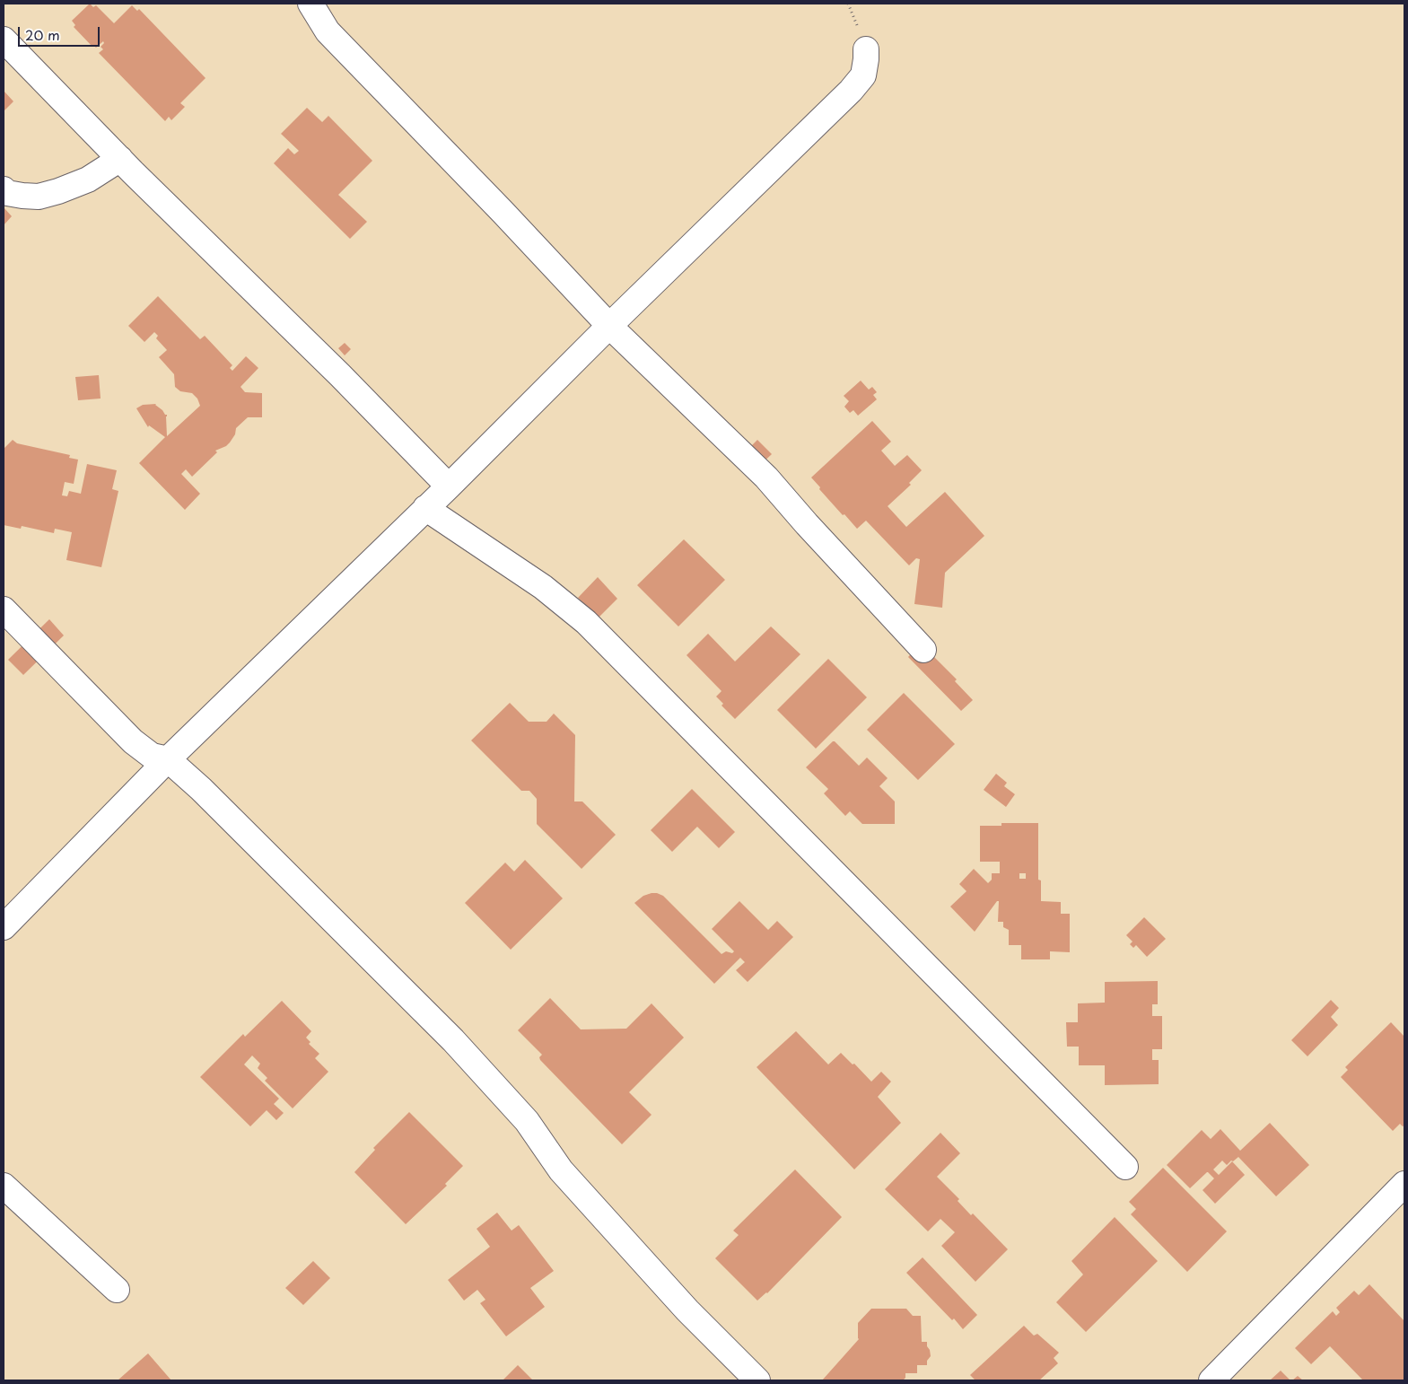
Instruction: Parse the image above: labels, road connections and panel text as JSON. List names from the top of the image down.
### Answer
{
  "scale_bar": "20 m"
}
